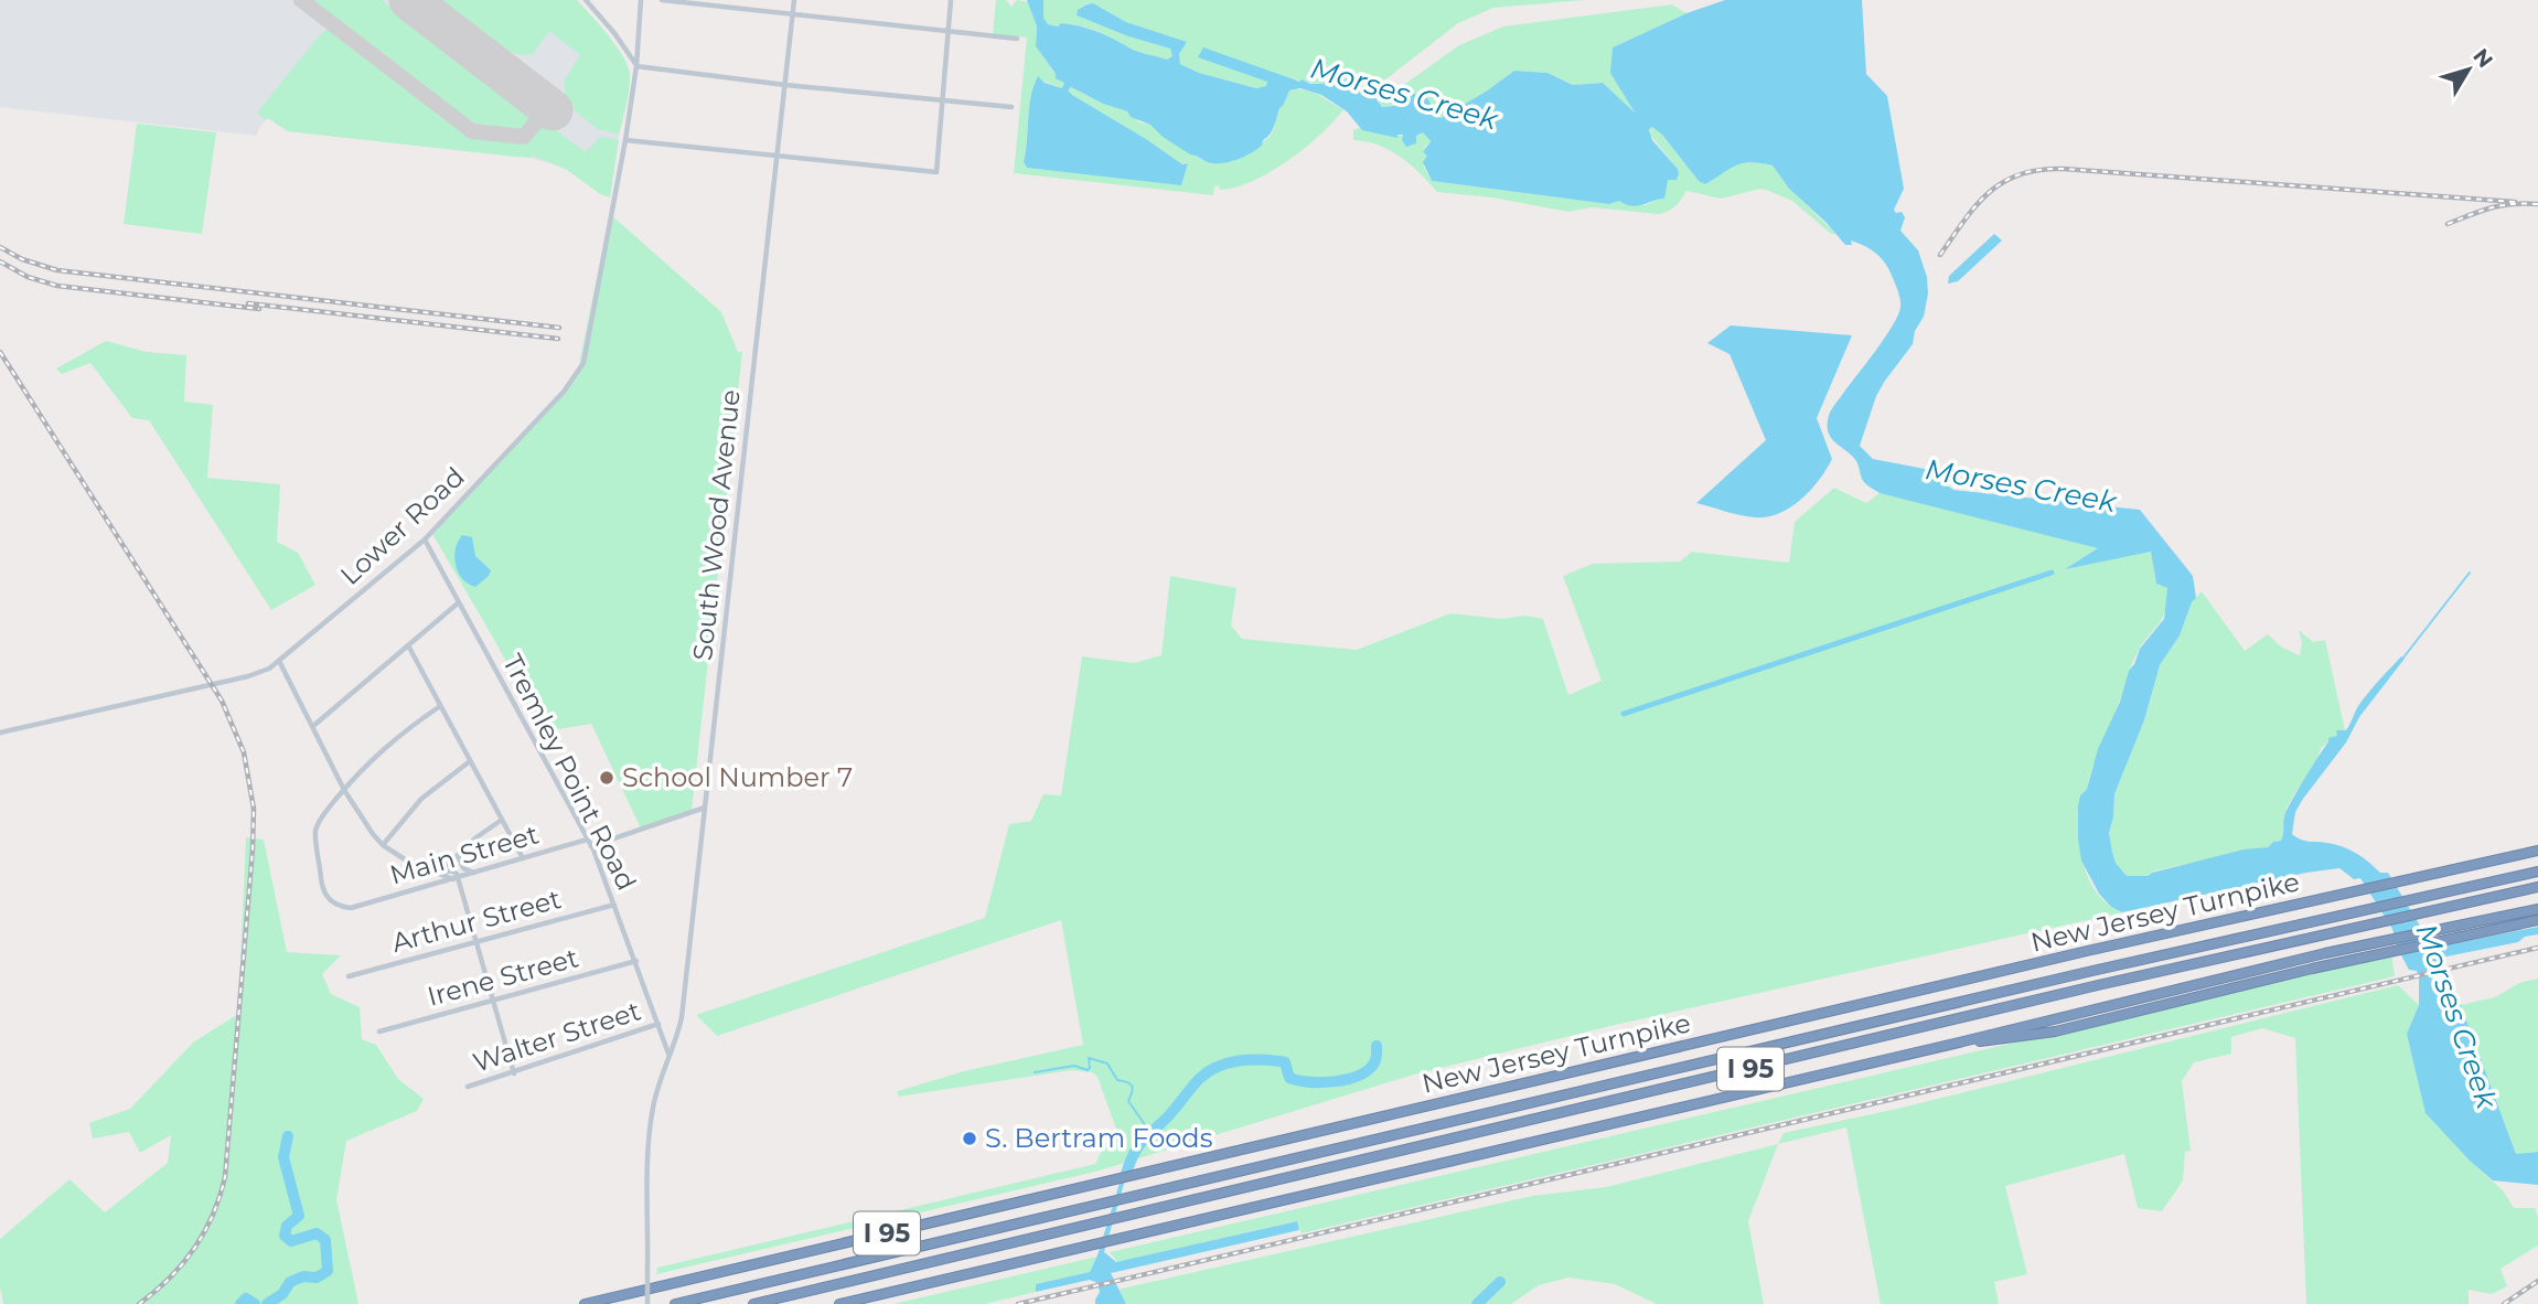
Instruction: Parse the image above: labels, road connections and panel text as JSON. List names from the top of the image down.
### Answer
{
  "streets": {
    "highway": ["New Jersey Turnpike", "I 95"],
    "street": [
      "South Wood Avenue",
      "Lower Road",
      "Tremley Point Road",
      "Main Street",
      "Arthur Street",
      "Irene Street",
      "Walter Street"
    ]
  },
  "crossings": [
    ["South Wood Avenue", "Tremley Point Road"],
    ["Lower Road", "Tremley Point Road"],
    ["Tremley Point Road", "Main Street"],
    ["Tremley Point Road", "Arthur Street"],
    ["Tremley Point Road", "Irene Street"],
    ["Tremley Point Road", "Walter Street"]
  ],
  "water": ["Morses Creek"],
  "places": ["School Number 7", "S. Bertram Foods"],
  "north": "top right"
}
